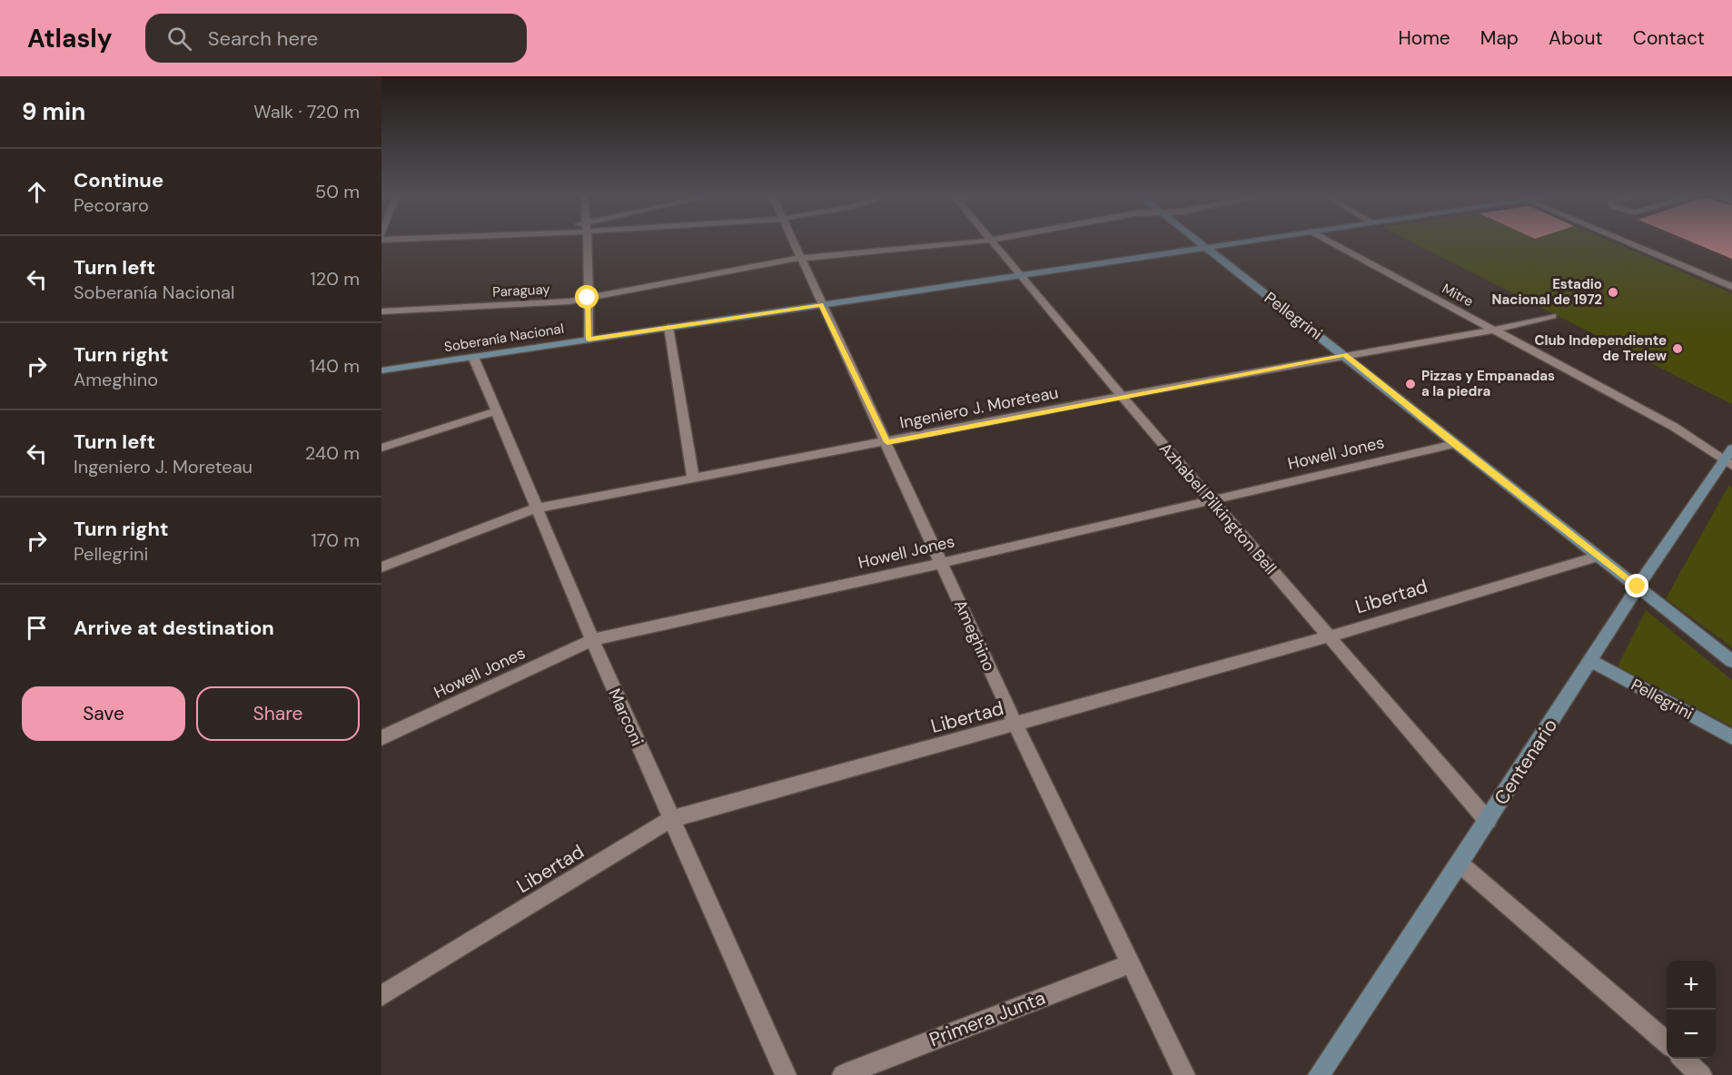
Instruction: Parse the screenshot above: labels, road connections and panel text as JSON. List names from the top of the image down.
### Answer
{
  "streets": {
    "street": [
      "Paraguay",
      "Mitre",
      "Pellegrini",
      "Soberanía Nacional",
      "Ingeniero J. Moreteau",
      "Howell Jones",
      "Azhabel Pilkington Bell",
      "Libertad",
      "Ameghino",
      "Marconi",
      "Centenario",
      "Primera Junta"
    ]
  },
  "crossings": [
    ["Paraguay", "Ameghino"],
    ["Mitre", "Ingeniero J. Moreteau"],
    ["Mitre", "Centenario"],
    ["Pellegrini", "Soberanía Nacional"],
    ["Pellegrini", "Ingeniero J. Moreteau"],
    ["Pellegrini", "Howell Jones"],
    ["Pellegrini", "Libertad"],
    ["Pellegrini", "Centenario"],
    ["Soberanía Nacional", "Azhabel Pilkington Bell"],
    ["Soberanía Nacional", "Ameghino"],
    ["Soberanía Nacional", "Marconi"],
    ["Ingeniero J. Moreteau", "Azhabel Pilkington Bell"],
    ["Ingeniero J. Moreteau", "Ameghino"],
    ["Ingeniero J. Moreteau", "Marconi"],
    ["Howell Jones", "Azhabel Pilkington Bell"],
    ["Howell Jones", "Ameghino"],
    ["Howell Jones", "Marconi"],
    ["Azhabel Pilkington Bell", "Libertad"],
    ["Azhabel Pilkington Bell", "Centenario"],
    ["Libertad", "Ameghino"],
    ["Libertad", "Marconi"],
    ["Ameghino", "Primera Junta"]
  ],
  "places": ["Estadio Nacional de 1972", "Club Independiente de Trelew", "Pizzas y Empanadas a la piedra"],
  "page": {
    "header": "Atlasly",
    "search": "Search here",
    "nav": [
      "Home",
      "Map",
      "About",
      "Contact"
    ],
    "heading": ["9 min", "Walk · 720 m"],
    "list": [
      ["Continue", "Pecoraro", "50 m"],
      ["Turn left", "Soberanía Nacional", "120 m"],
      ["Turn right", "Ameghino", "140 m"],
      ["Turn left", "Ingeniero J. Moreteau", "240 m"],
      ["Turn right", "Pellegrini", "170 m"],
      "Arrive at destination"
    ],
    "buttons": ["Save", "Share"],
    "map_buttons": ["+", "−"]
  }
}
